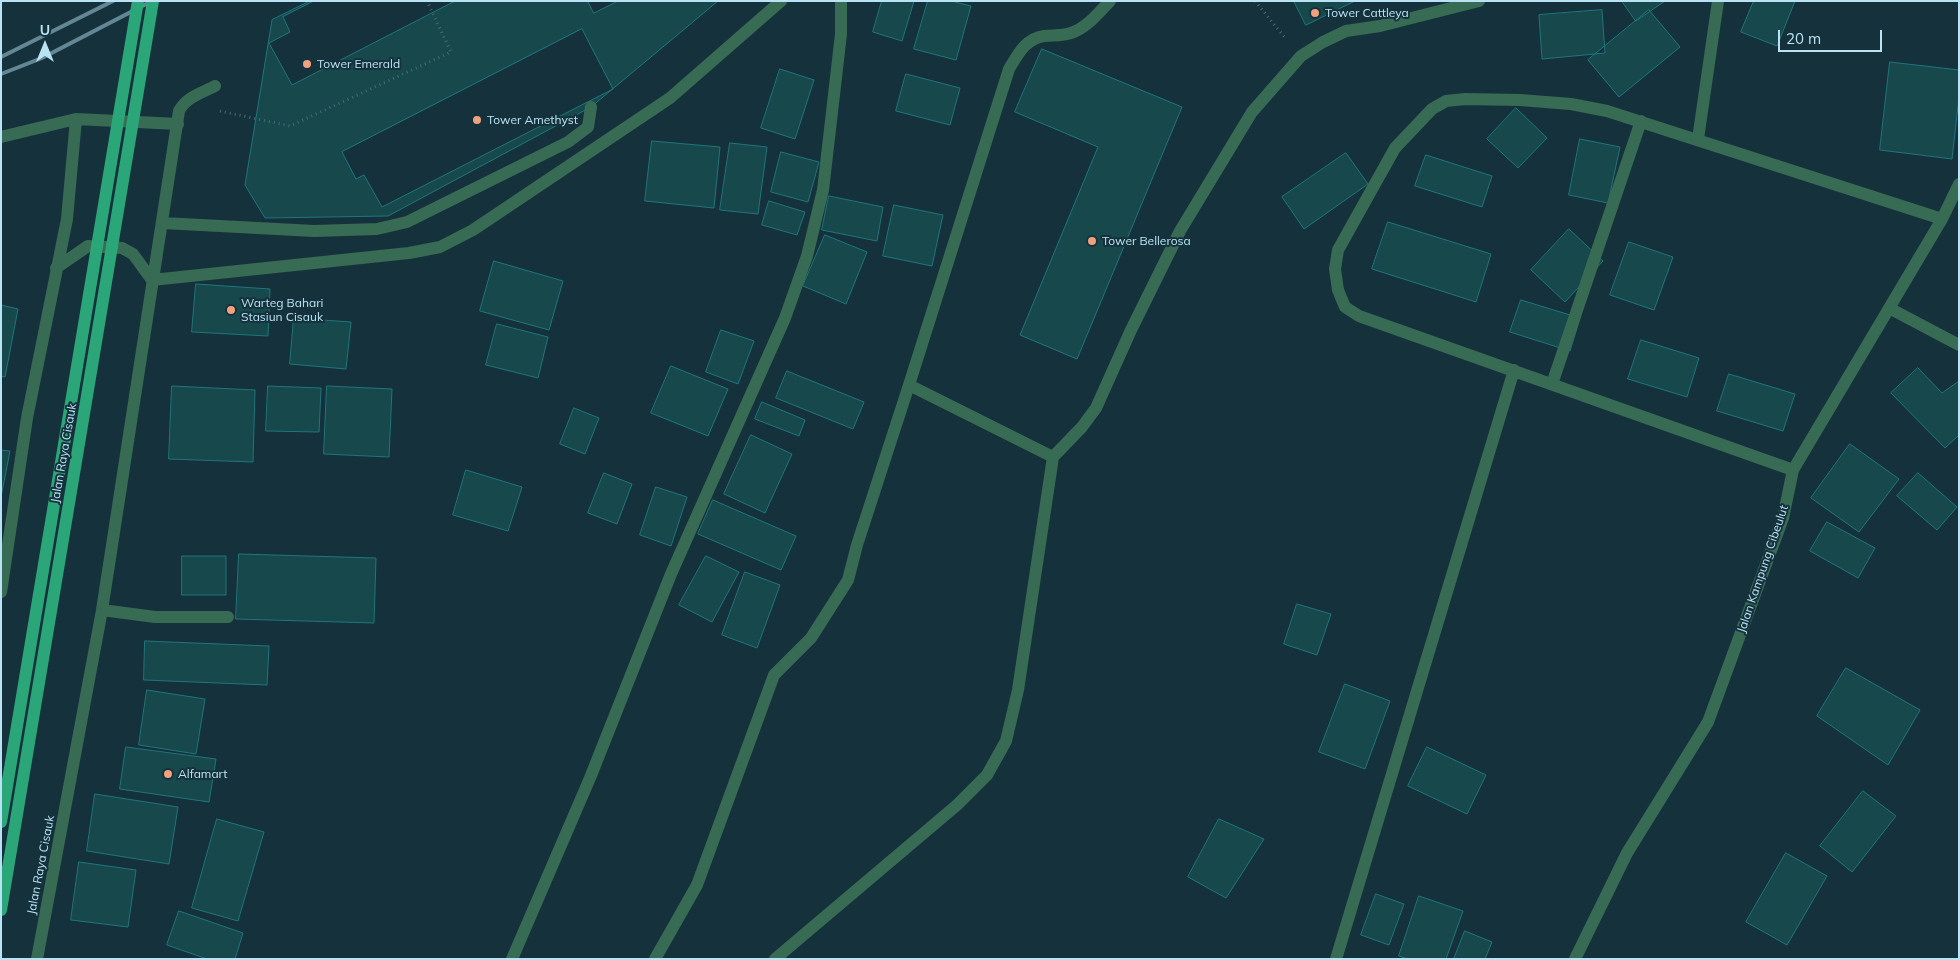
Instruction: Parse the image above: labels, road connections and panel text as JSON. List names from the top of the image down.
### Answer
{
  "streets": {
    "main road": ["Jalan Raya Cisauk"],
    "street": ["Jalan Kampung Cibeulut"]
  },
  "places": [
    "Tower Cattleya",
    "Tower Emerald",
    "Tower Amethyst",
    "Tower Bellerosa",
    "Warteg Bahari Stasiun Cisauk",
    "Alfamart"
  ],
  "scale_bar": "20 m",
  "north": "top"
}
